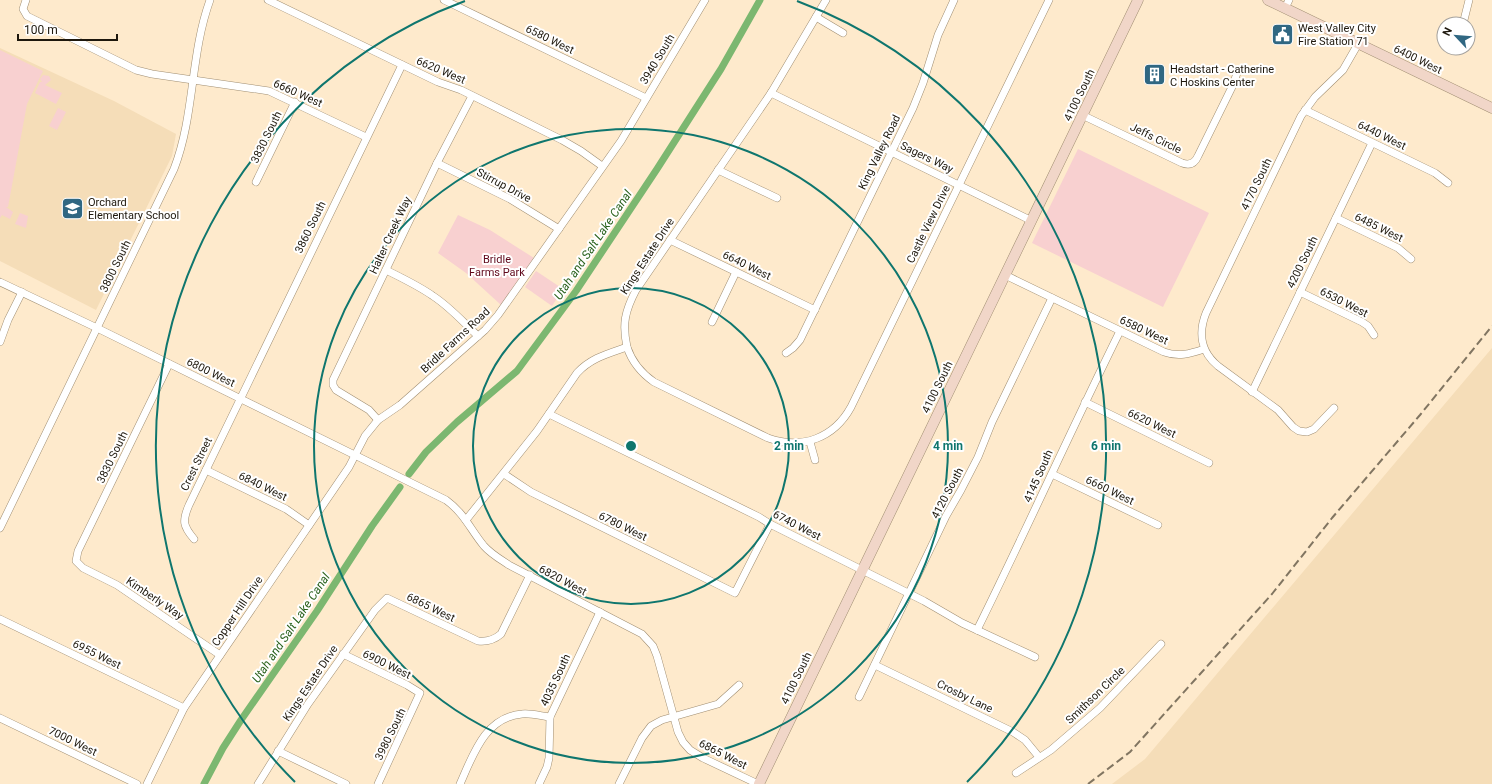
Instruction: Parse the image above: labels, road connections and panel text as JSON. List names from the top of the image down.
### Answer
{
  "streets": {
    "main road": ["6400 West", "4100 South"],
    "street": [
      "6580 West",
      "3940 South",
      "6620 West",
      "6660 West",
      "6440 West",
      "3830 South",
      "Jeffs Circle",
      "King Valley Road",
      "Sagers Way",
      "4170 South",
      "Stirrup Drive",
      "Castle View Drive",
      "3860 South",
      "6485 West",
      "Halter Creek Way",
      "Kings Estate Drive",
      "4200 South",
      "6640 West",
      "3800 South",
      "6530 West",
      "Bridle Farms Road",
      "6800 West",
      "Crest Street",
      "4145 South",
      "6840 West",
      "4120 South",
      "6740 West",
      "6780 West",
      "6820 West",
      "Kimberly Way",
      "6865 West",
      "Copper Hill Drive",
      "6955 West",
      "6900 West",
      "4035 South",
      "Smithson Circle",
      "Crosby Lane",
      "3980 South",
      "7000 West"
    ]
  },
  "crossings": [
    ["6580 West", "3940 South"],
    ["6580 West", "4100 South"],
    ["6580 West", "4170 South"],
    ["6580 West", "4145 South"],
    ["6580 West", "4120 South"],
    ["3940 South", "Bridle Farms Road"],
    ["6400 West", "4170 South"],
    ["6620 West", "3860 South"],
    ["6620 West", "Halter Creek Way"],
    ["6620 West", "Bridle Farms Road"],
    ["6620 West", "4145 South"],
    ["6660 West", "3830 South"],
    ["6660 West", "3860 South"],
    ["6660 West", "3800 South"],
    ["6660 West", "4145 South"],
    ["4100 South", "Jeffs Circle"],
    ["4100 South", "Sagers Way"],
    ["4100 South", "6740 West"],
    ["4100 South", "6865 West"],
    ["6440 West", "4170 South"],
    ["6440 West", "4200 South"],
    ["3830 South", "6800 West"],
    ["3830 South", "Kimberly Way"],
    ["King Valley Road", "Sagers Way"],
    ["King Valley Road", "6640 West"],
    ["Sagers Way", "Castle View Drive"],
    ["Sagers Way", "Kings Estate Drive"],
    ["Stirrup Drive", "Halter Creek Way"],
    ["Stirrup Drive", "Bridle Farms Road"],
    ["Castle View Drive", "Kings Estate Drive"],
    ["3860 South", "6800 West"],
    ["3860 South", "Crest Street"],
    ["6485 West", "4200 South"],
    ["Halter Creek Way", "Bridle Farms Road"],
    ["Kings Estate Drive", "6640 West"],
    ["Kings Estate Drive", "6865 West"],
    ["Kings Estate Drive", "6900 West"],
    ["4200 South", "6530 West"],
    ["3800 South", "6800 West"],
    ["Bridle Farms Road", "6800 West"],
    ["Bridle Farms Road", "Copper Hill Drive"],
    ["6800 West", "Crest Street"],
    ["6800 West", "6820 West"],
    ["6800 West", "Copper Hill Drive"],
    ["Crest Street", "6840 West"],
    ["4145 South", "6740 West"],
    ["6840 West", "Copper Hill Drive"],
    ["4120 South", "6740 West"],
    ["4120 South", "Crosby Lane"],
    ["6740 West", "6780 West"],
    ["6820 West", "6865 West"],
    ["6820 West", "4035 South"],
    ["Kimberly Way", "Copper Hill Drive"],
    ["Copper Hill Drive", "6955 West"],
    ["6900 West", "3980 South"],
    ["Smithson Circle", "Crosby Lane"]
  ],
  "water": ["Utah and Salt Lake Canal"],
  "parks": ["Bridle Farms Park"],
  "places": {
    "public building": ["West Valley City Fire Station 71"],
    "building": ["Headstart - Catherine C Hoskins Center"],
    "school or university": ["Orchard Elementary School"]
  },
  "scale_bar": "100 m",
  "north": "top left",
  "rings": ["2 min", "4 min", "6 min"]
}
